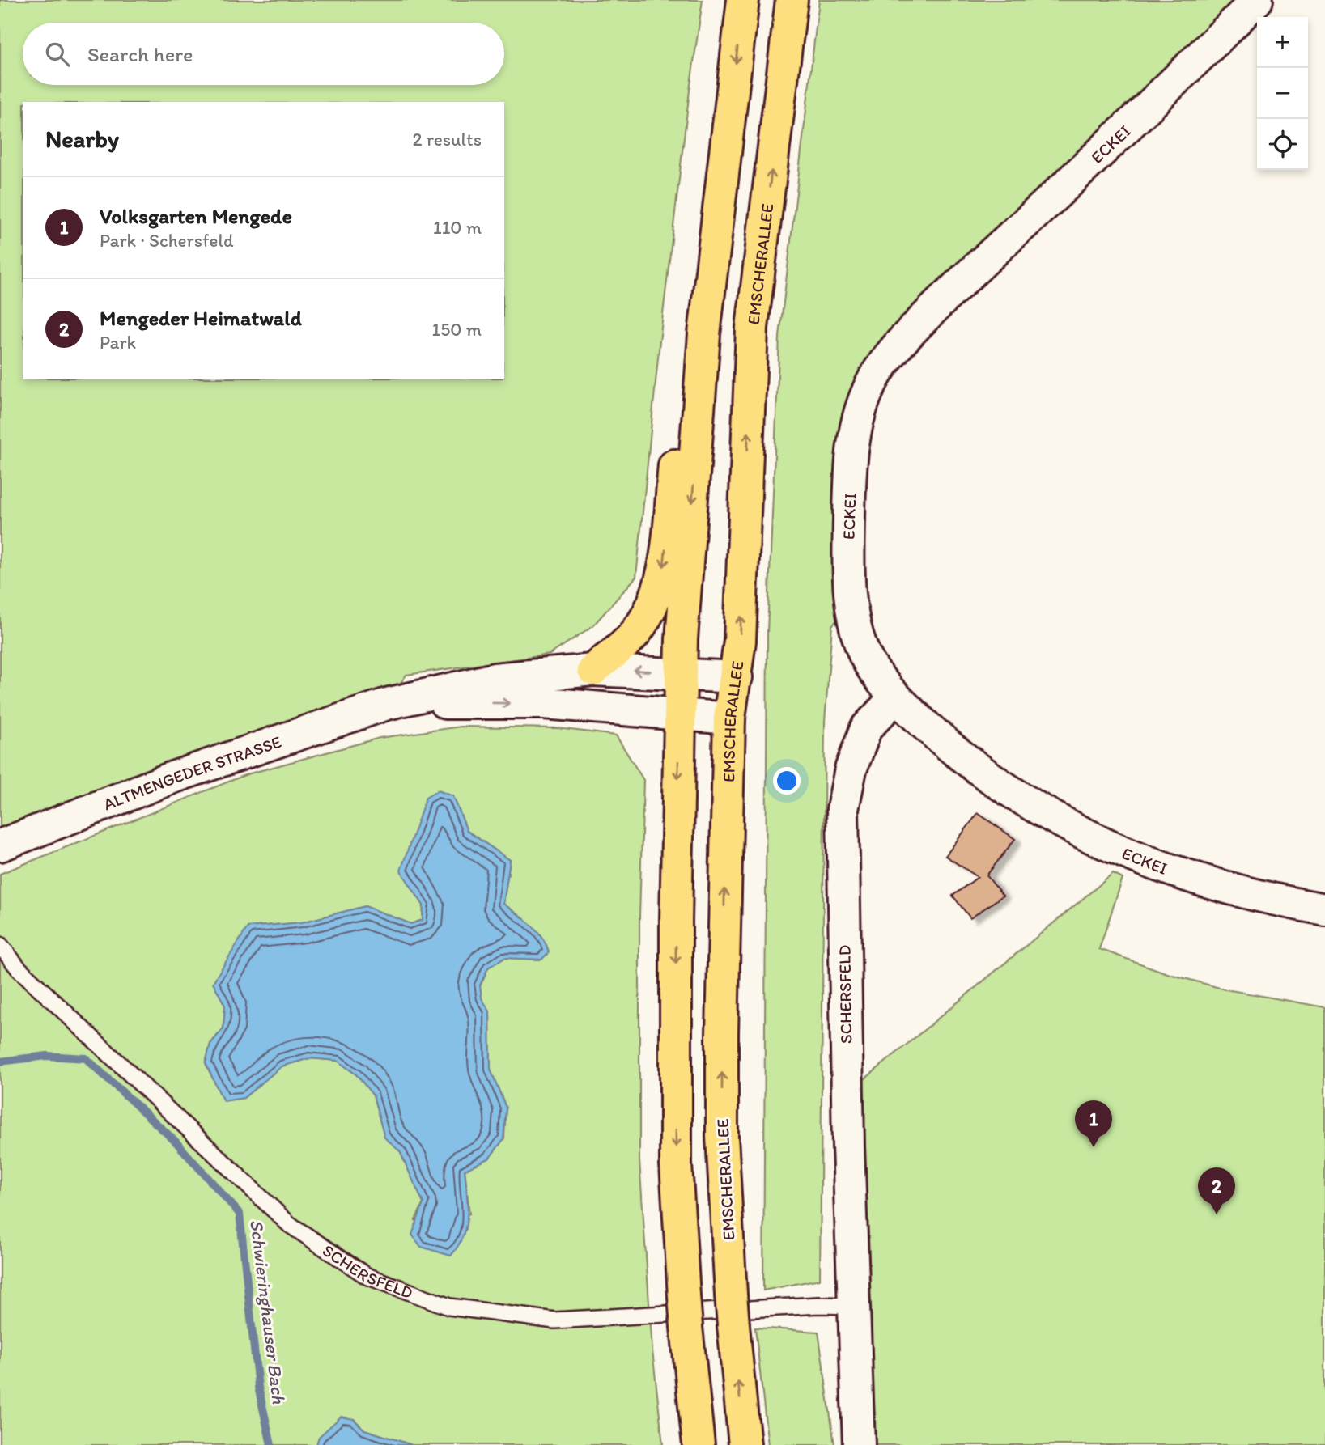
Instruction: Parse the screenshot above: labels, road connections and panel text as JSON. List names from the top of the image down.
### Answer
{
  "streets": {
    "main road": ["EMSCHERALLEE"],
    "street": ["ECKEI", "ALTMENGEDER STRASSE", "SCHERSFELD"]
  },
  "crossings": [
    ["ECKEI", "SCHERSFELD"],
    ["EMSCHERALLEE", "ALTMENGEDER STRASSE"]
  ],
  "water": ["Schwieringhauser Bach"],
  "page": {
    "map_buttons": ["+", "−"],
    "search": "Search here",
    "heading": ["Nearby", "2 results"],
    "list": [
      {
        "mark": "1",
        "name": "Volksgarten Mengede",
        "note": "Park · Schersfeld",
        "value": "110 m"
      },
      {
        "mark": "2",
        "name": "Mengeder Heimatwald",
        "note": "Park",
        "value": "150 m"
      }
    ],
    "pins": ["1", "2"]
  }
}
